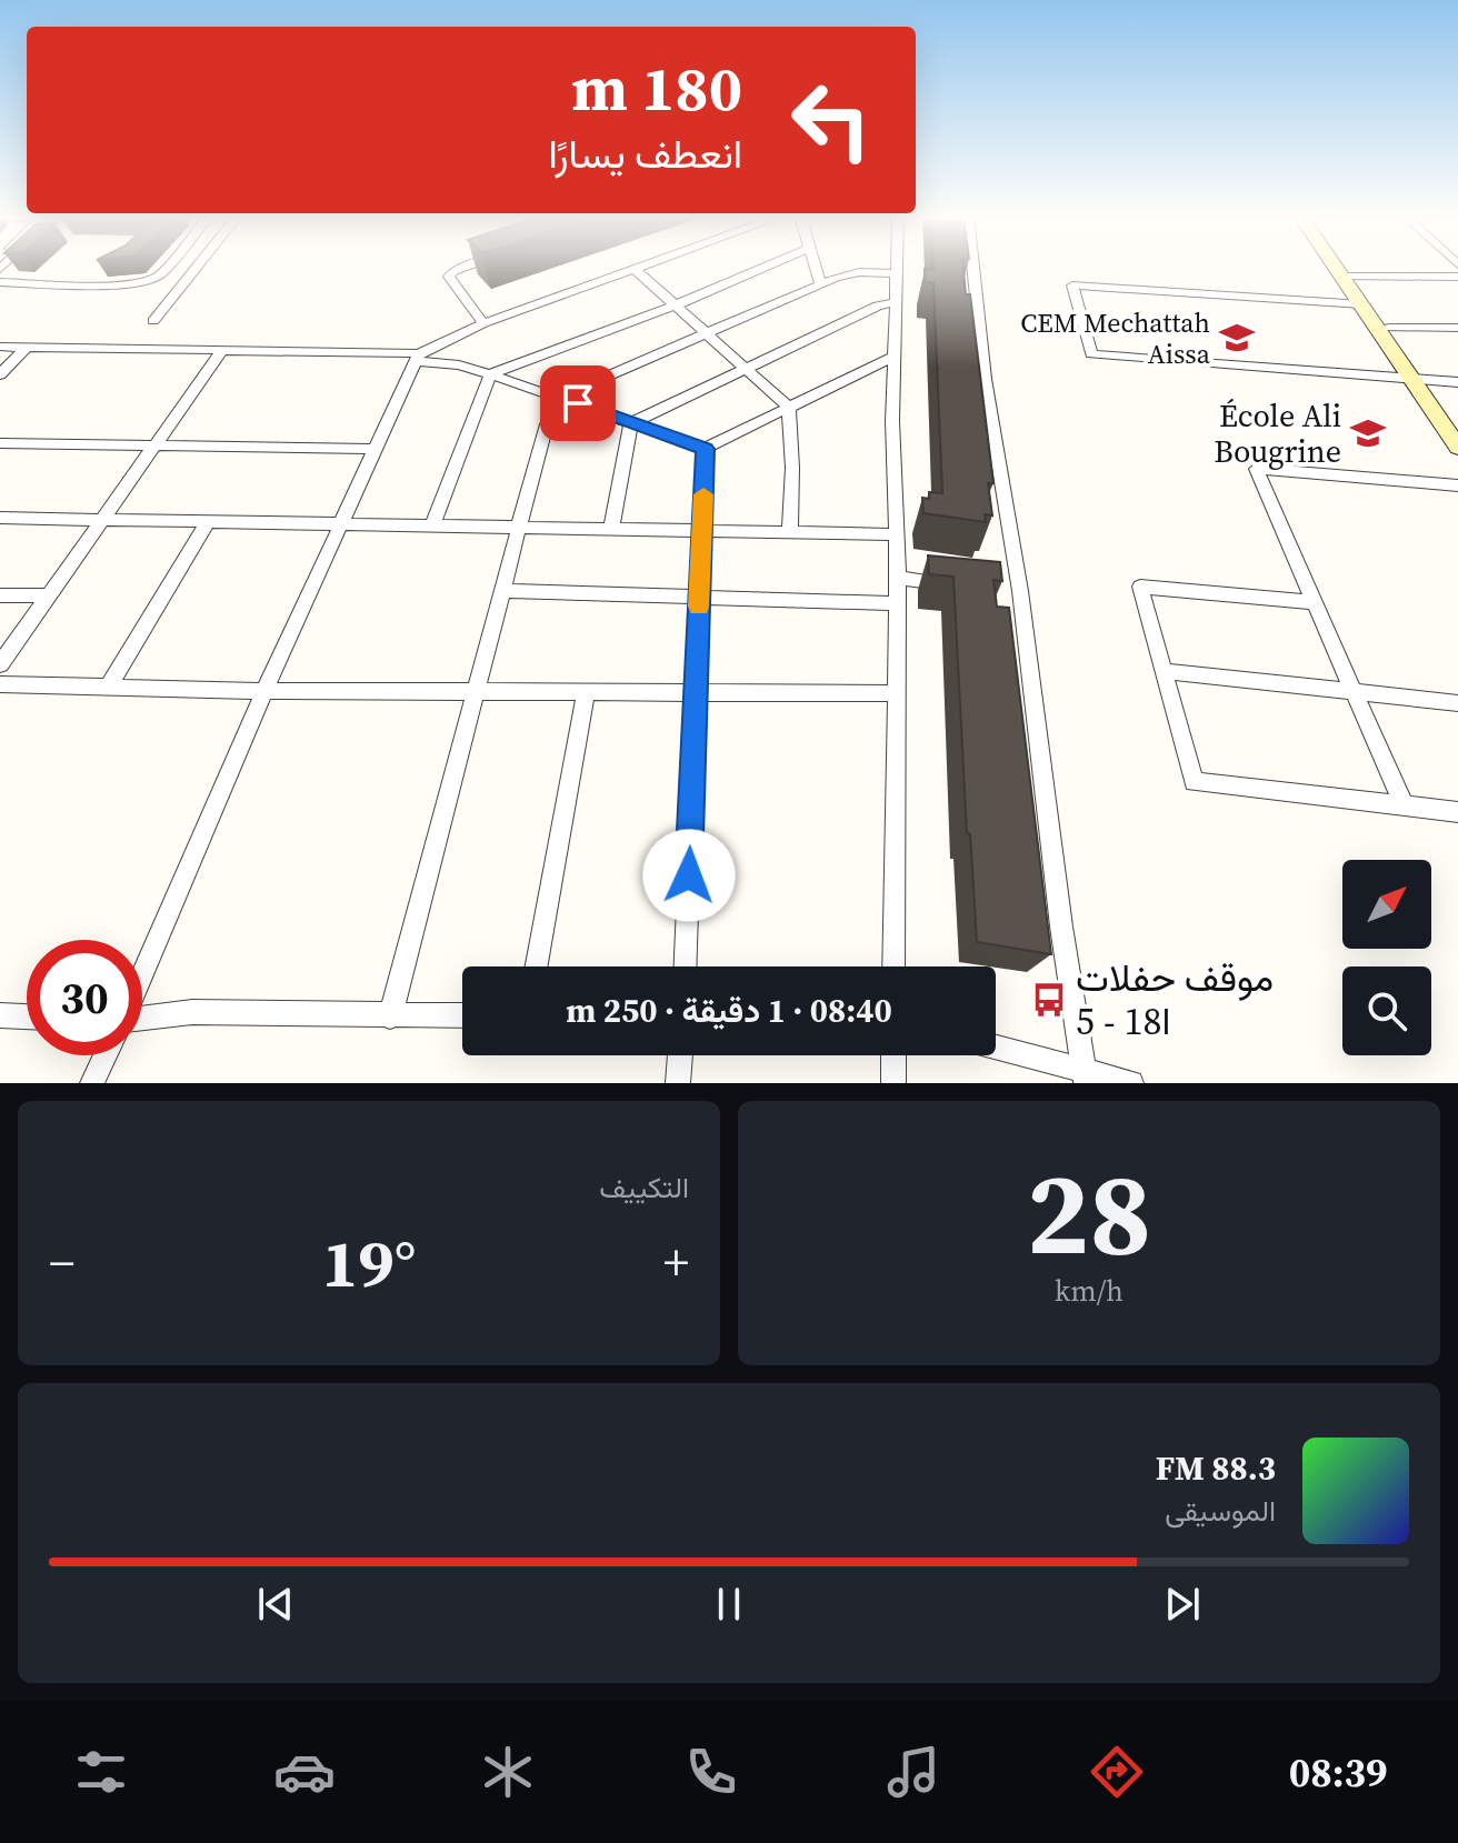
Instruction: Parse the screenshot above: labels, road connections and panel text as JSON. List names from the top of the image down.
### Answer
{
  "places": {
    "school or university": ["CEM Mechattah Aissa", "École Ali Bougrine"],
    "bus stop": ["موقف حفلات 5 - 18ا"]
  },
  "north": "top right",
  "page": {
    "turn": ["180 m", "انعطف يسارًا"],
    "limit": "30",
    "trip": "08:40 · 1 دقيقة · 250 m",
    "tile": [
      ["28", "km/h"],
      "التكييف"
    ],
    "heat": ["−", "19°", "+"],
    "song": ["88.3 FM", "الموسيقى"],
    "tabs": "08:39"
  }
}
